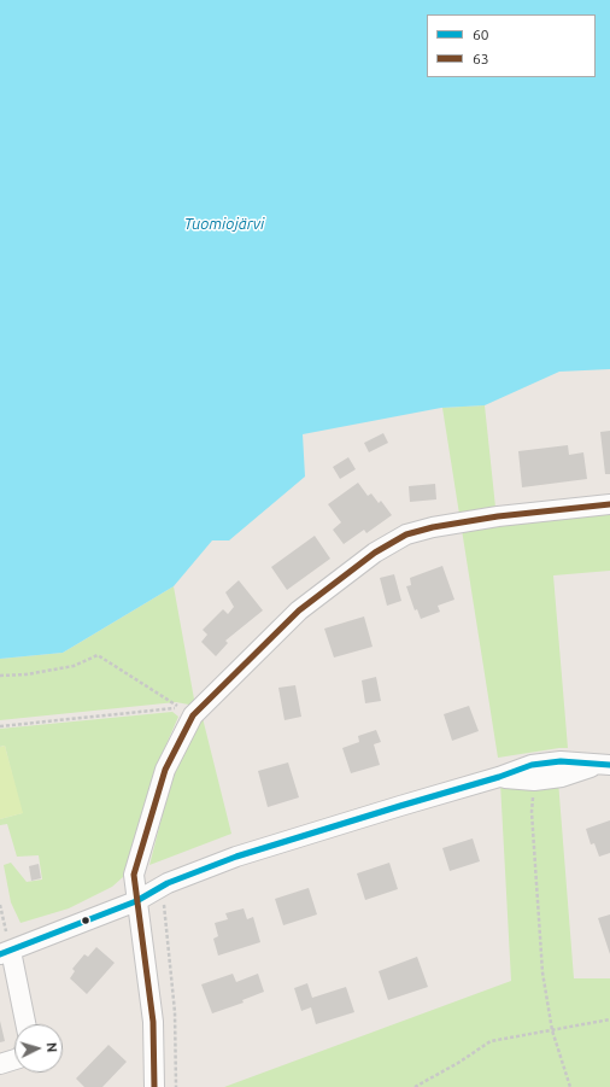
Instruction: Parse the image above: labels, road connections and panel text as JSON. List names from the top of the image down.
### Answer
{
  "water": ["Tuomiojärvi"],
  "lines": ["transit line 63", "transit line 60"],
  "legend": ["60", "63"],
  "north": "right"
}
